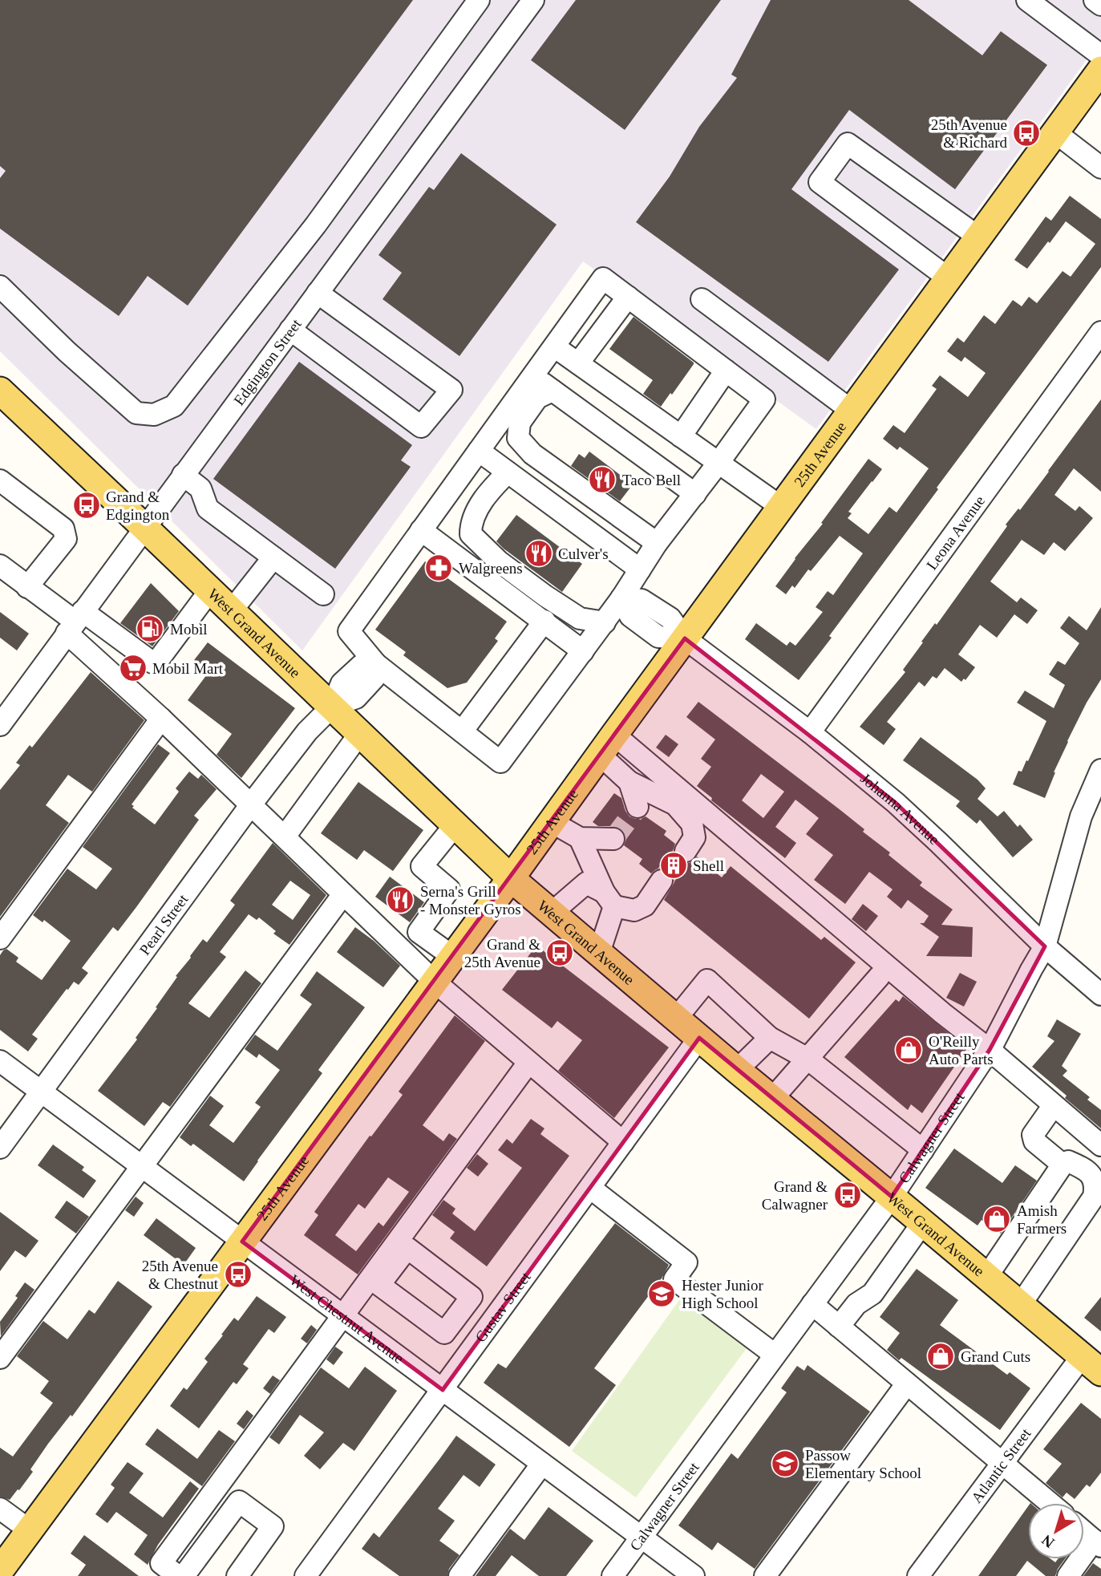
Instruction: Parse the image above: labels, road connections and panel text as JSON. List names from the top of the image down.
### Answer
{
  "streets": {
    "main road": ["25th Avenue", "West Grand Avenue"],
    "street": [
      "Edgington Street",
      "Leona Avenue",
      "Johanna Avenue",
      "Pearl Street",
      "Calwagner Street",
      "Gustav Street",
      "West Chestnut Avenue",
      "Atlantic Street"
    ]
  },
  "crossings": [
    ["Edgington Street", "West Grand Avenue"],
    ["25th Avenue", "West Grand Avenue"],
    ["25th Avenue", "Johanna Avenue"],
    ["25th Avenue", "West Chestnut Avenue"],
    ["Leona Avenue", "Johanna Avenue"],
    ["West Grand Avenue", "Pearl Street"],
    ["West Grand Avenue", "Calwagner Street"],
    ["West Grand Avenue", "Gustav Street"],
    ["West Grand Avenue", "Atlantic Street"],
    ["Johanna Avenue", "Calwagner Street"],
    ["Pearl Street", "West Chestnut Avenue"],
    ["Calwagner Street", "West Chestnut Avenue"],
    ["Gustav Street", "West Chestnut Avenue"]
  ],
  "places": {
    "bus stop": [
      "25th Avenue & Richard",
      "Grand & Edgington",
      "Grand & 25th Avenue",
      "Grand & Calwagner",
      "25th Avenue & Chestnut"
    ],
    "restaurant": ["Taco Bell", "Culver's", "Serna's Grill - Monster Gyros"],
    "pharmacy": ["Walgreens"],
    "fuel station": ["Mobil"],
    "supermarket": ["Mobil Mart"],
    "building": ["Shell"],
    "shop": ["O'Reilly Auto Parts", "Amish Farmers", "Grand Cuts"],
    "school or university": ["Hester Junior High School", "Passow Elementary School"]
  },
  "north": "bottom left"
}
